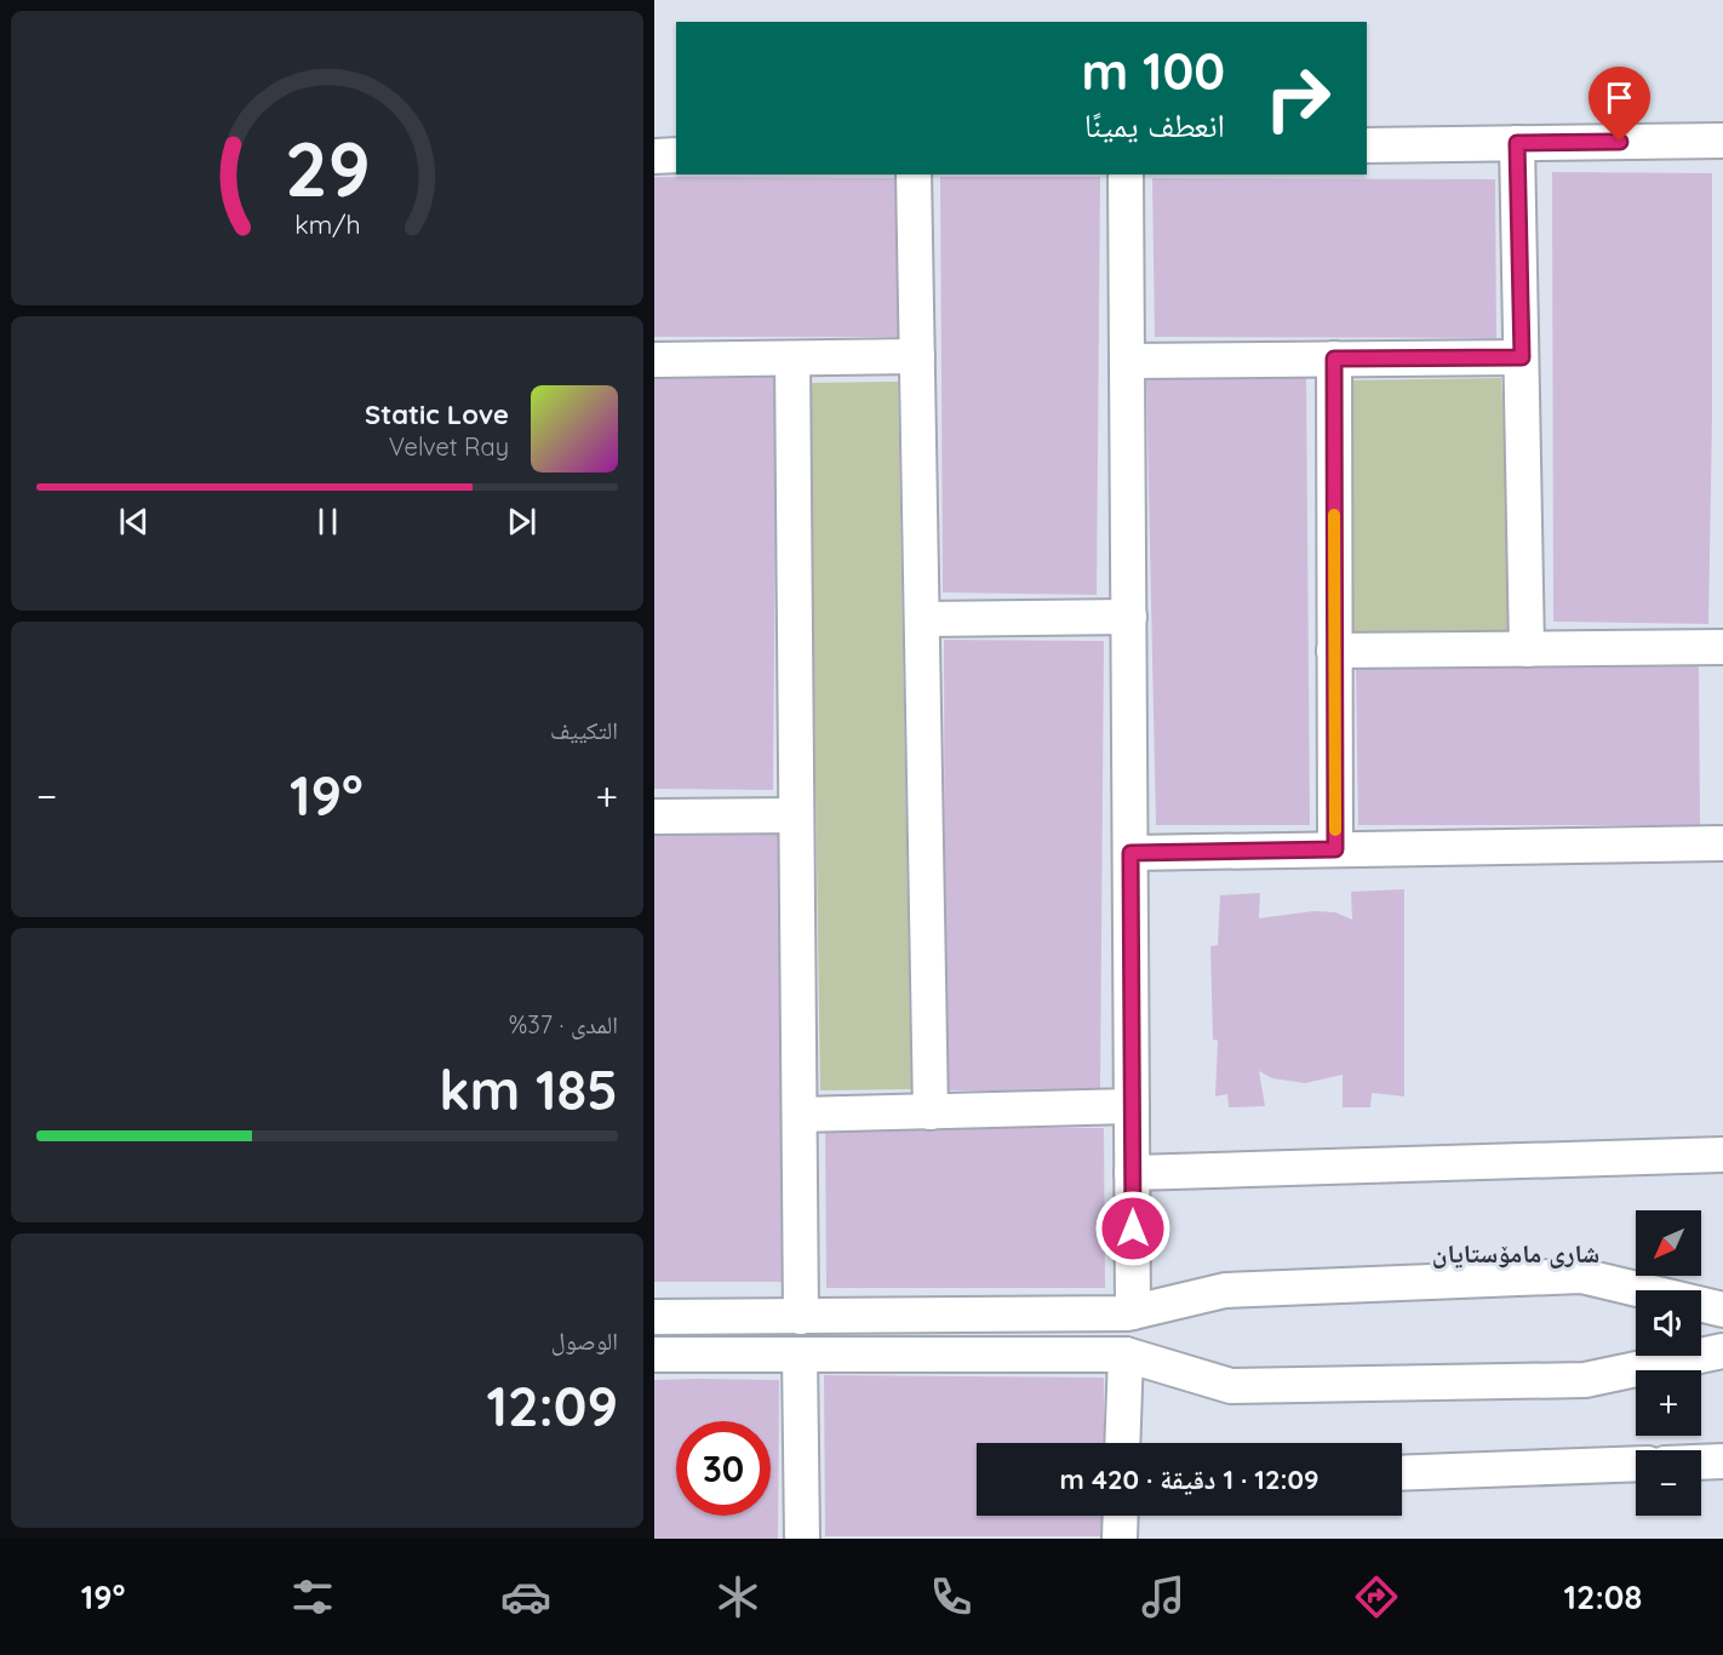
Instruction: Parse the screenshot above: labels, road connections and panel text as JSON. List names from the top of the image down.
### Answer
{
  "districts": ["شاری مامۆستایان"],
  "north": "bottom left",
  "page": {
    "turn": ["100 m", "انعطف يمينًا"],
    "song": ["Static Love", "Velvet Ray"],
    "tile": [
      "التكييف",
      ["المدى · 37%", "185 km"],
      ["الوصول", "12:09"]
    ],
    "heat": ["−", "19°", "+"],
    "map_buttons": ["+", "−"],
    "limit": "30",
    "trip": "12:09 · 1 دقيقة · 420 m",
    "tabs": ["12:08", "19°"],
    "gauge": ["29", "km/h"]
  }
}
